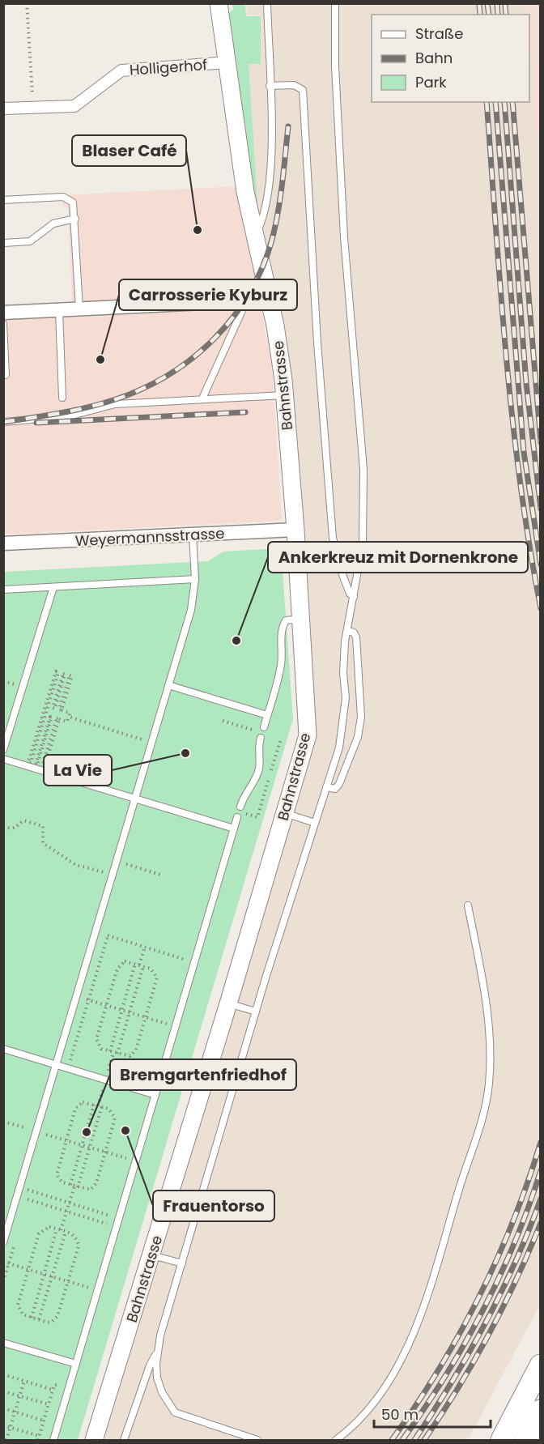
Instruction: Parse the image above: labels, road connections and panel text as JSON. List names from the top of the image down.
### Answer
{
  "streets": {
    "street": ["Holligerhof", "Bahnstrasse", "Weyermannsstrasse"]
  },
  "crossings": [
    ["Holligerhof", "Bahnstrasse"],
    ["Bahnstrasse", "Weyermannsstrasse"]
  ],
  "places": [
    "Blaser Café",
    "Carrosserie Kyburz",
    "Ankerkreuz mit Dornenkrone",
    "La Vie",
    "Frauentorso",
    "Bremgartenfriedhof"
  ],
  "legend": ["Straße", "Bahn", "Park"],
  "scale_bar": "50 m"
}
